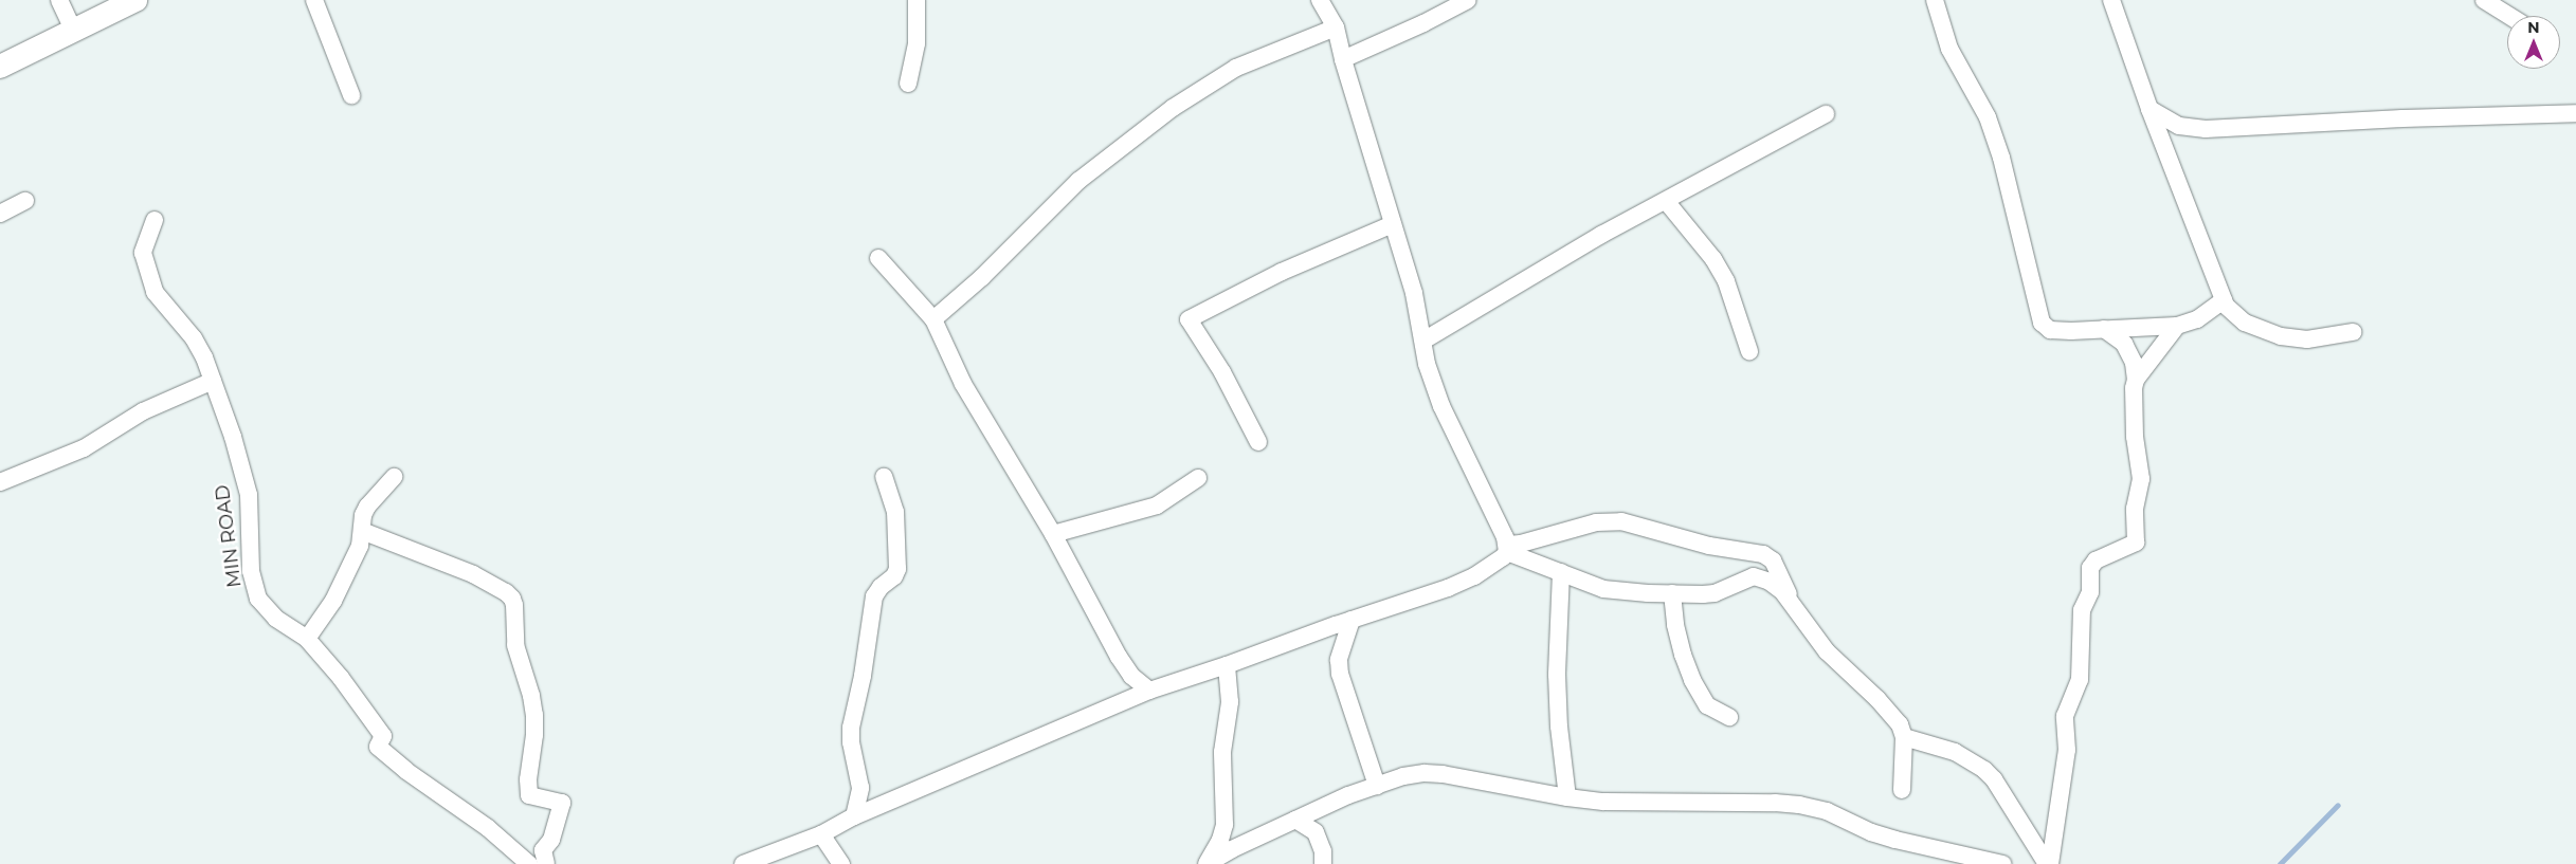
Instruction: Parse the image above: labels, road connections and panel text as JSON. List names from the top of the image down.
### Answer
{
  "streets": {
    "street": ["MIN ROAD"]
  },
  "north": "top"
}
